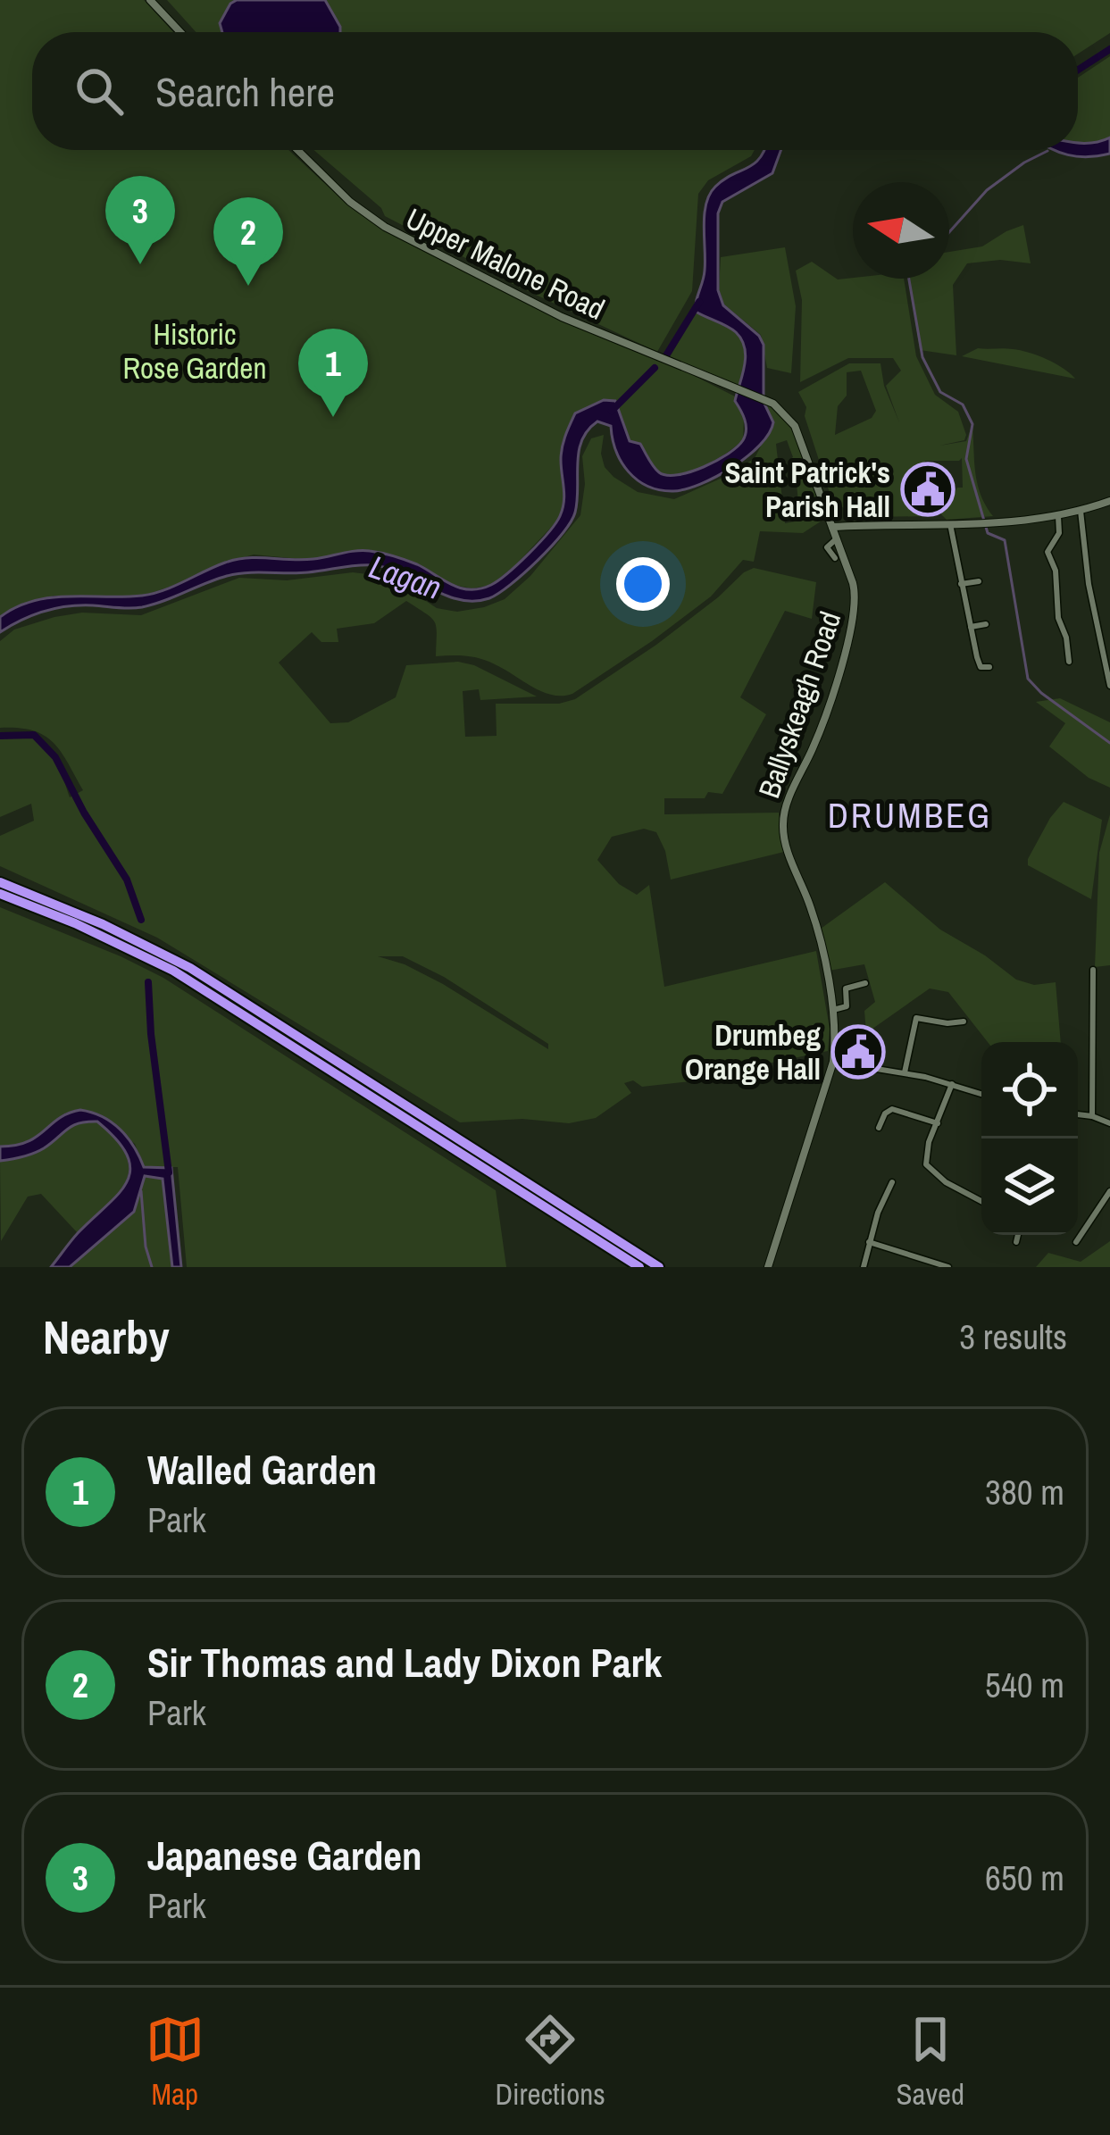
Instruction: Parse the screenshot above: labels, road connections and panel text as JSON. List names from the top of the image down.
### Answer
{
  "streets": {
    "main road": ["Upper Malone Road", "Ballyskeagh Road"]
  },
  "crossings": [
    ["Upper Malone Road", "Ballyskeagh Road"]
  ],
  "districts": ["DRUMBEG"],
  "water": ["Lagan"],
  "parks": ["Historic Rose Garden"],
  "places": {
    "public building": ["Saint Patrick's Parish Hall", "Drumbeg Orange Hall"]
  },
  "north": "left",
  "page": {
    "search": "Search here",
    "pins": ["3", "2", "1"],
    "heading": ["Nearby", "3 results"],
    "list": [
      {
        "mark": "1",
        "name": "Walled Garden",
        "note": "Park",
        "value": "380 m"
      },
      {
        "mark": "2",
        "name": "Sir Thomas and Lady Dixon Park",
        "note": "Park",
        "value": "540 m"
      },
      {
        "mark": "3",
        "name": "Japanese Garden",
        "note": "Park",
        "value": "650 m"
      }
    ],
    "nav": ["Map", "Directions", "Saved"]
  }
}
